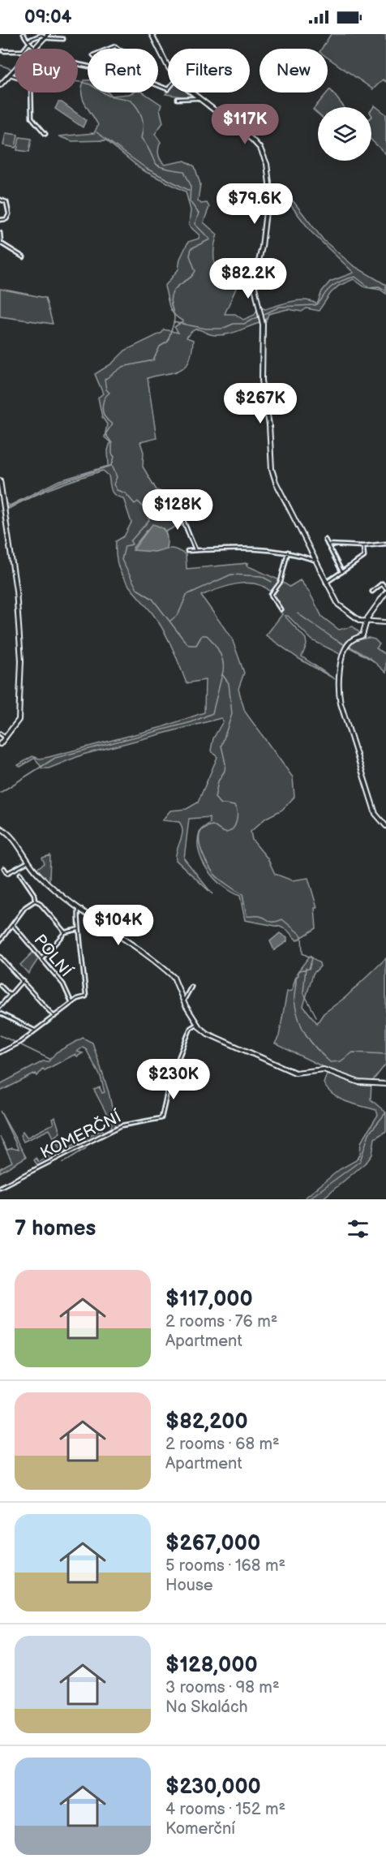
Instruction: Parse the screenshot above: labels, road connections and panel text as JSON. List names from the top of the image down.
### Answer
{
  "streets": {
    "street": ["POLNÍ", "KOMERČNÍ"]
  },
  "page": {
    "status": "09:04",
    "chip": [
      "Buy",
      "Rent",
      "Filters",
      "New"
    ],
    "price": [
      "$117K",
      "$79.6K",
      "$82.2K",
      "$267K",
      "$128K",
      "$104K",
      "$230K"
    ],
    "heading": "7 homes",
    "list": [
      {
        "name": "$117,000",
        "note": "2 rooms · 76 m² · Apartment"
      },
      {
        "name": "$82,200",
        "note": "2 rooms · 68 m² · Apartment"
      },
      {
        "name": "$267,000",
        "note": "5 rooms · 168 m² · House"
      },
      {
        "name": "$128,000",
        "note": "3 rooms · 98 m² · Na Skalách"
      },
      {
        "name": "$230,000",
        "note": "4 rooms · 152 m² · Komerční"
      }
    ]
  }
}
